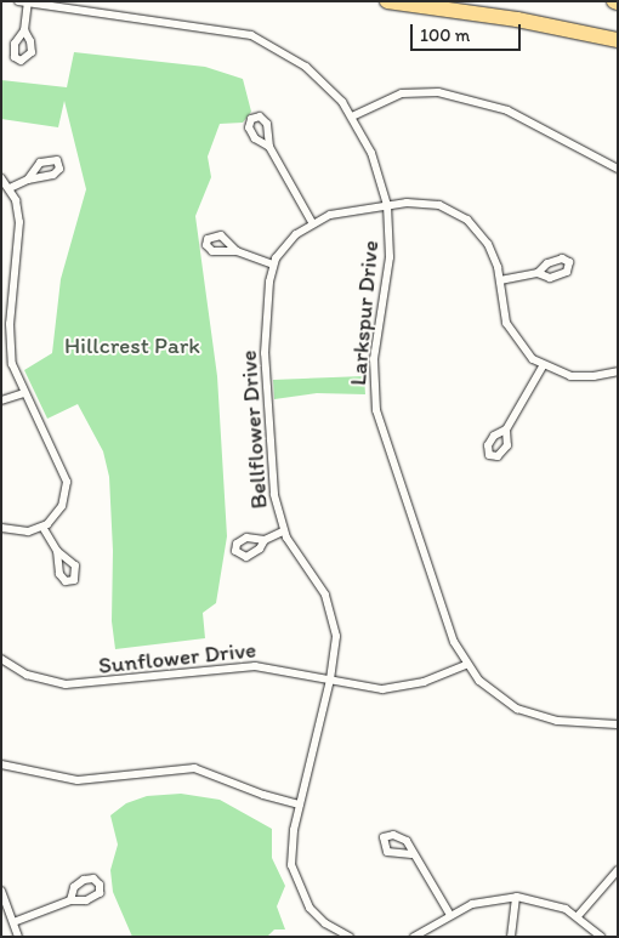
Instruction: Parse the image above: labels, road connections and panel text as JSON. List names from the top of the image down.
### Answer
{
  "streets": {
    "street": ["Larkspur Drive", "Bellflower Drive", "Sunflower Drive"]
  },
  "crossings": [
    ["Larkspur Drive", "Bellflower Drive"],
    ["Larkspur Drive", "Sunflower Drive"],
    ["Bellflower Drive", "Sunflower Drive"]
  ],
  "parks": ["Hillcrest Park"],
  "scale_bar": "100 m"
}
